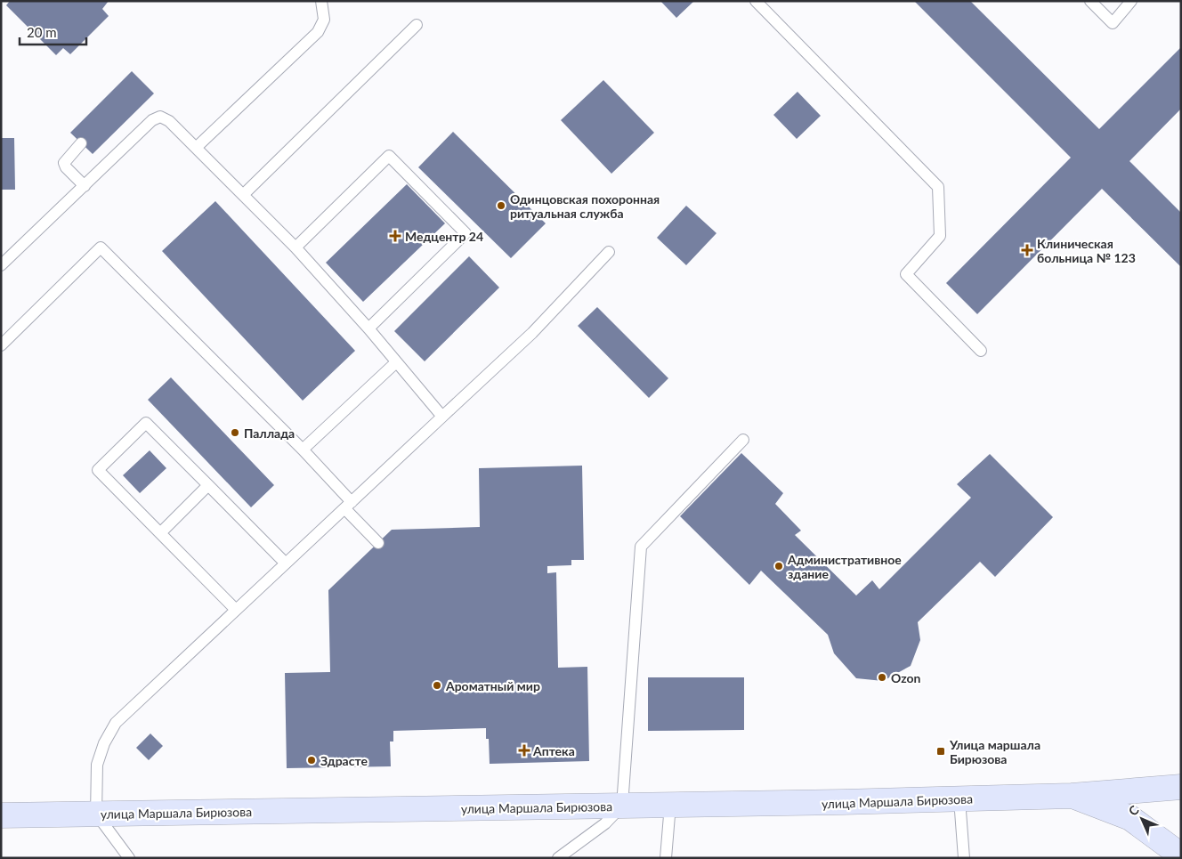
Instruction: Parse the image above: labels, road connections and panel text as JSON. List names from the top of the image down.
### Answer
{
  "streets": {
    "street": ["улица Маршала Бирюзова"]
  },
  "places": {
    "other": [
      "Одинцовская похоронная ритуальная служба",
      "Паллада",
      "Административное здание",
      "Ozon",
      "Ароматный мир",
      "Здрасте"
    ],
    "health": ["Медцентр 24", "Клиническая больница № 123", "Аптека"],
    "transit": ["Улица маршала Бирюзова"]
  },
  "scale_bar": "20 m",
  "north": "top left"
}
